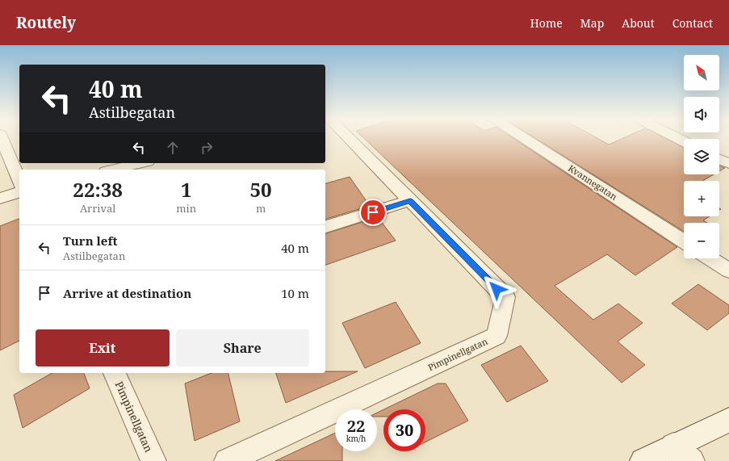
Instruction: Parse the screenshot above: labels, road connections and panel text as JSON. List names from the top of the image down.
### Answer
{
  "streets": {
    "street": ["Kvannegatan", "Pimpinellgatan"]
  },
  "north": "top left",
  "page": {
    "header": "Routely",
    "nav": [
      "Home",
      "Map",
      "About",
      "Contact"
    ],
    "map_buttons": ["+", "−"],
    "turn": ["40 m", "Astilbegatan"],
    "eta": [
      "22:38",
      "Arrival",
      "1",
      "min",
      "50",
      "m"
    ],
    "list": [
      {
        "name": "Turn left",
        "note": "Astilbegatan",
        "value": "40 m"
      },
      {
        "name": "Arrive at destination",
        "value": "10 m"
      }
    ],
    "buttons": ["Exit", "Share"],
    "speed": "22 km/h",
    "limit": "30"
  }
}
